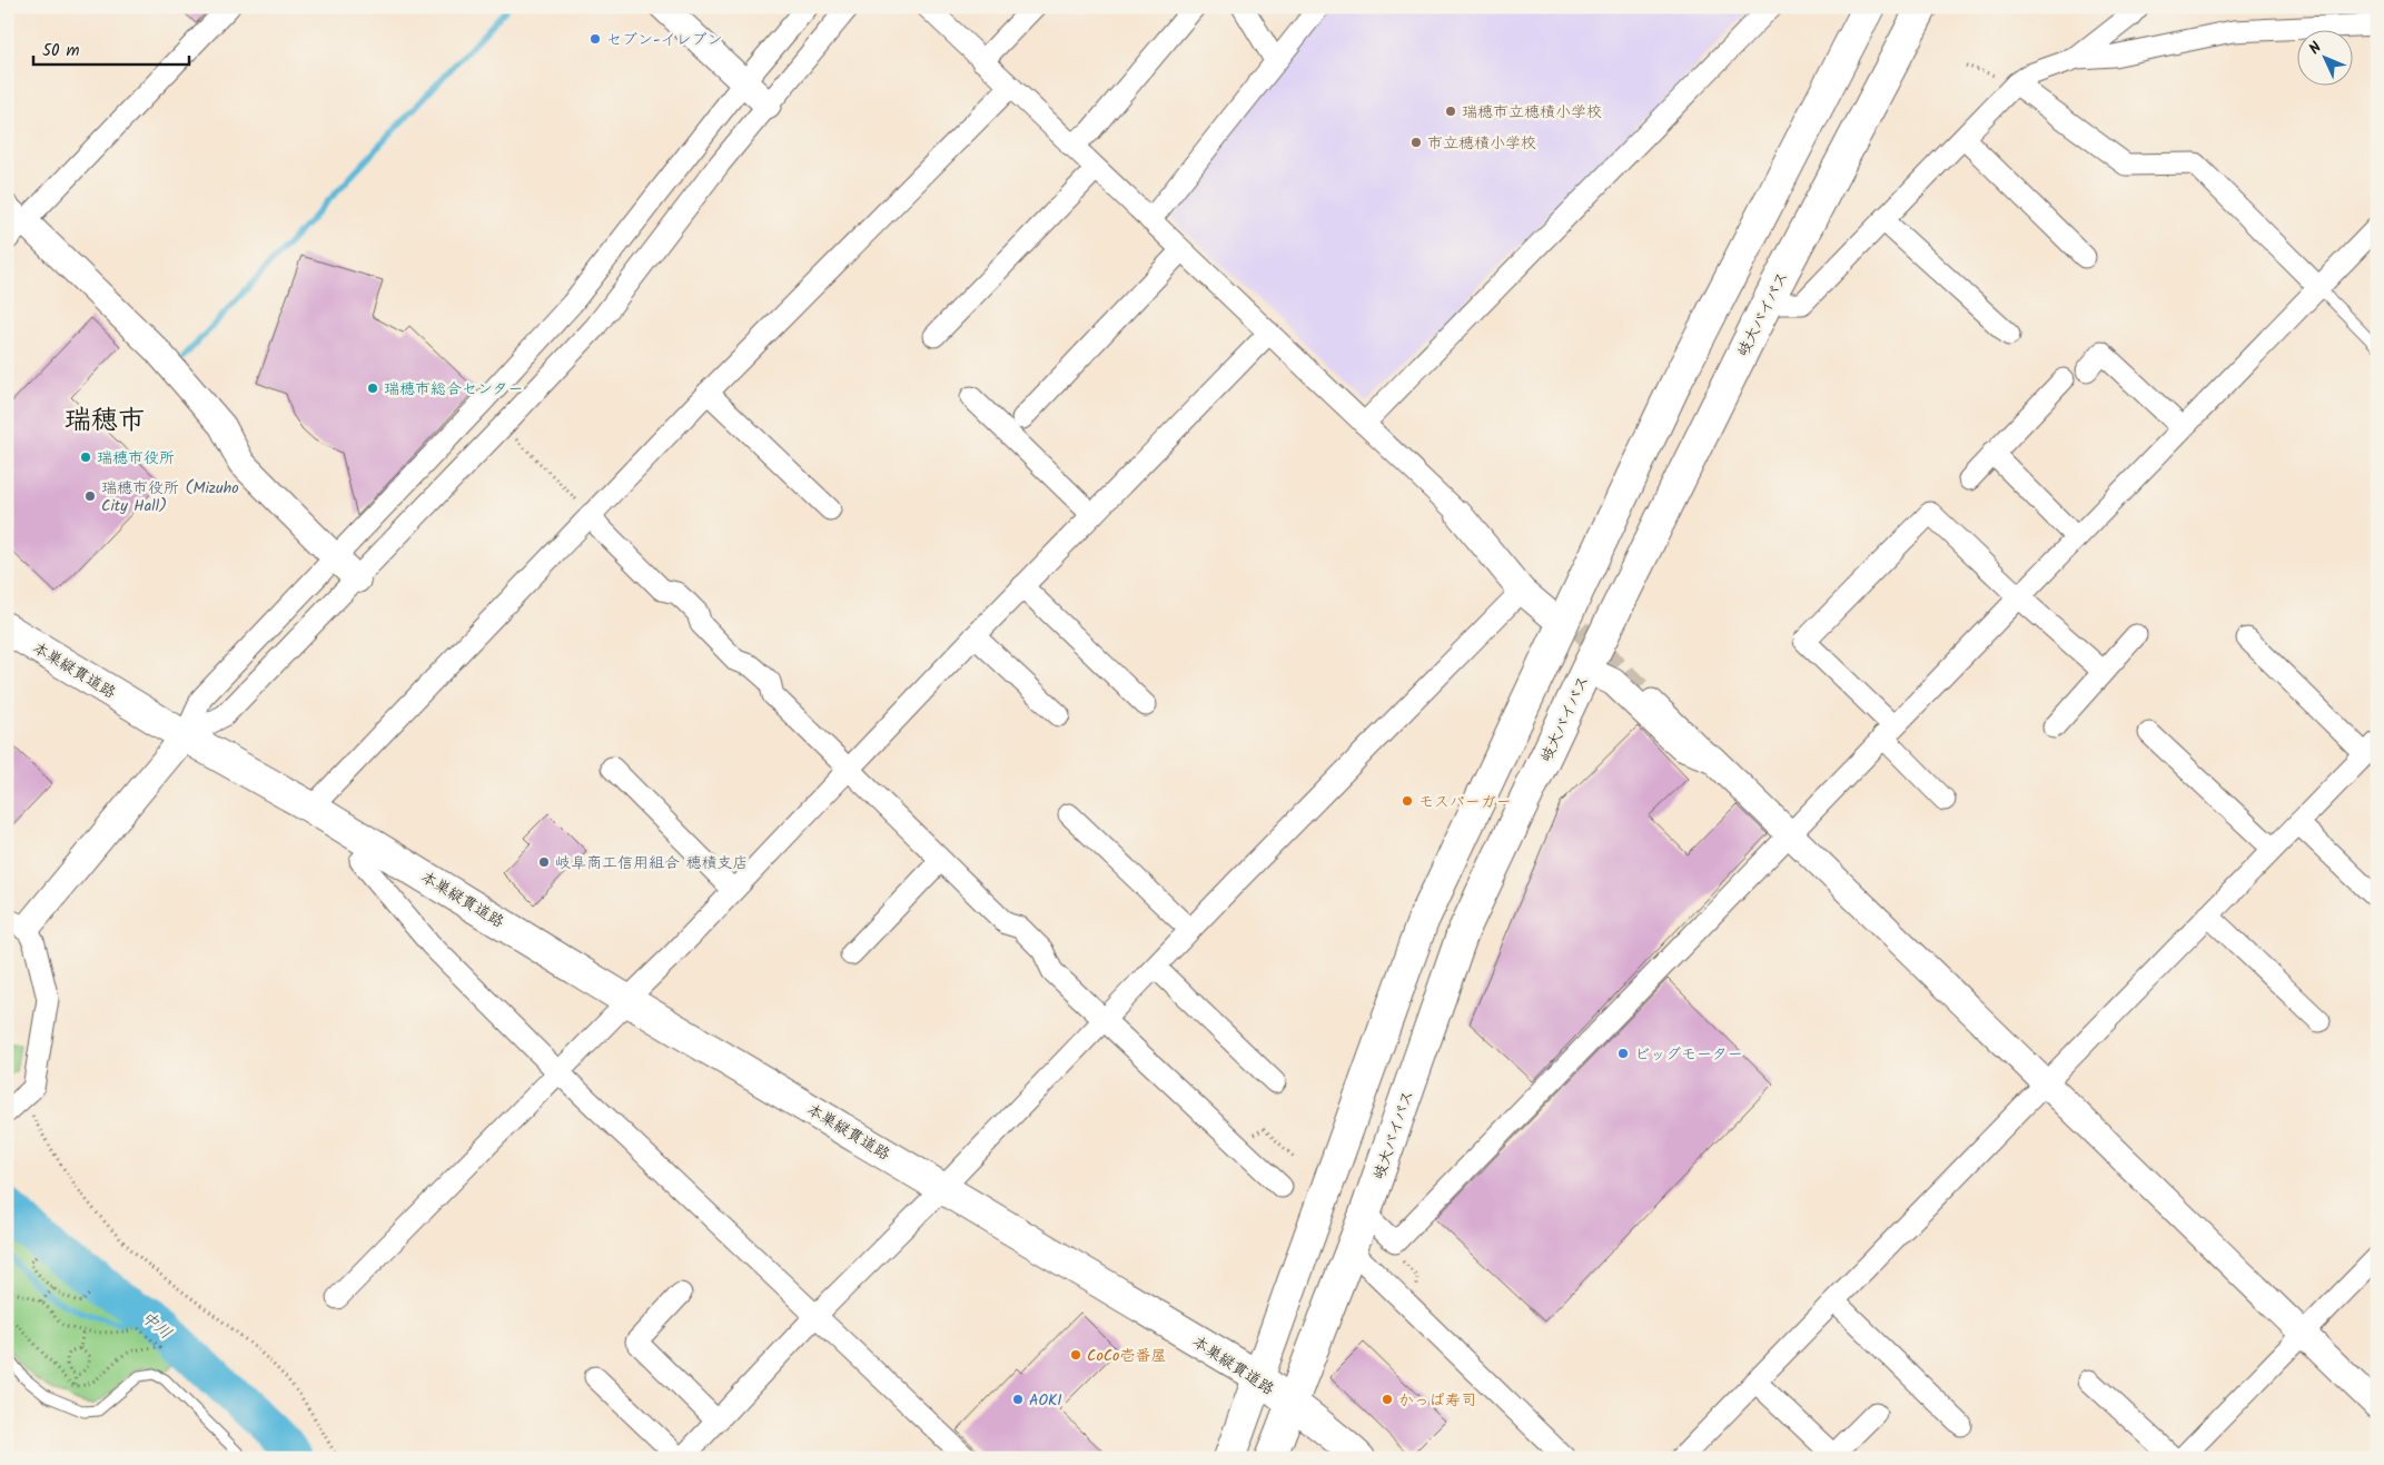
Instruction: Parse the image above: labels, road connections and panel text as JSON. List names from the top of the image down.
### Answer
{
  "streets": {
    "main road": ["岐大バイパス", "本巣縦貫道路"]
  },
  "crossings": [
    ["岐大バイパス", "本巣縦貫道路"]
  ],
  "districts": ["瑞穂市"],
  "water": ["中川"],
  "places": [
    "セブン-イレブン",
    "瑞穂市立穂積小学校",
    "市立穂積小学校",
    "瑞穂市総合センター",
    "瑞穂市役所",
    "瑞穂市役所 (Mizuho City Hall)",
    "モスバーガー",
    "岐阜商工信用組合 穂積支店",
    "ビッグモーター",
    "CoCo壱番屋",
    "AOKI",
    "かっぱ寿司"
  ],
  "scale_bar": "50 m",
  "north": "top left"
}
